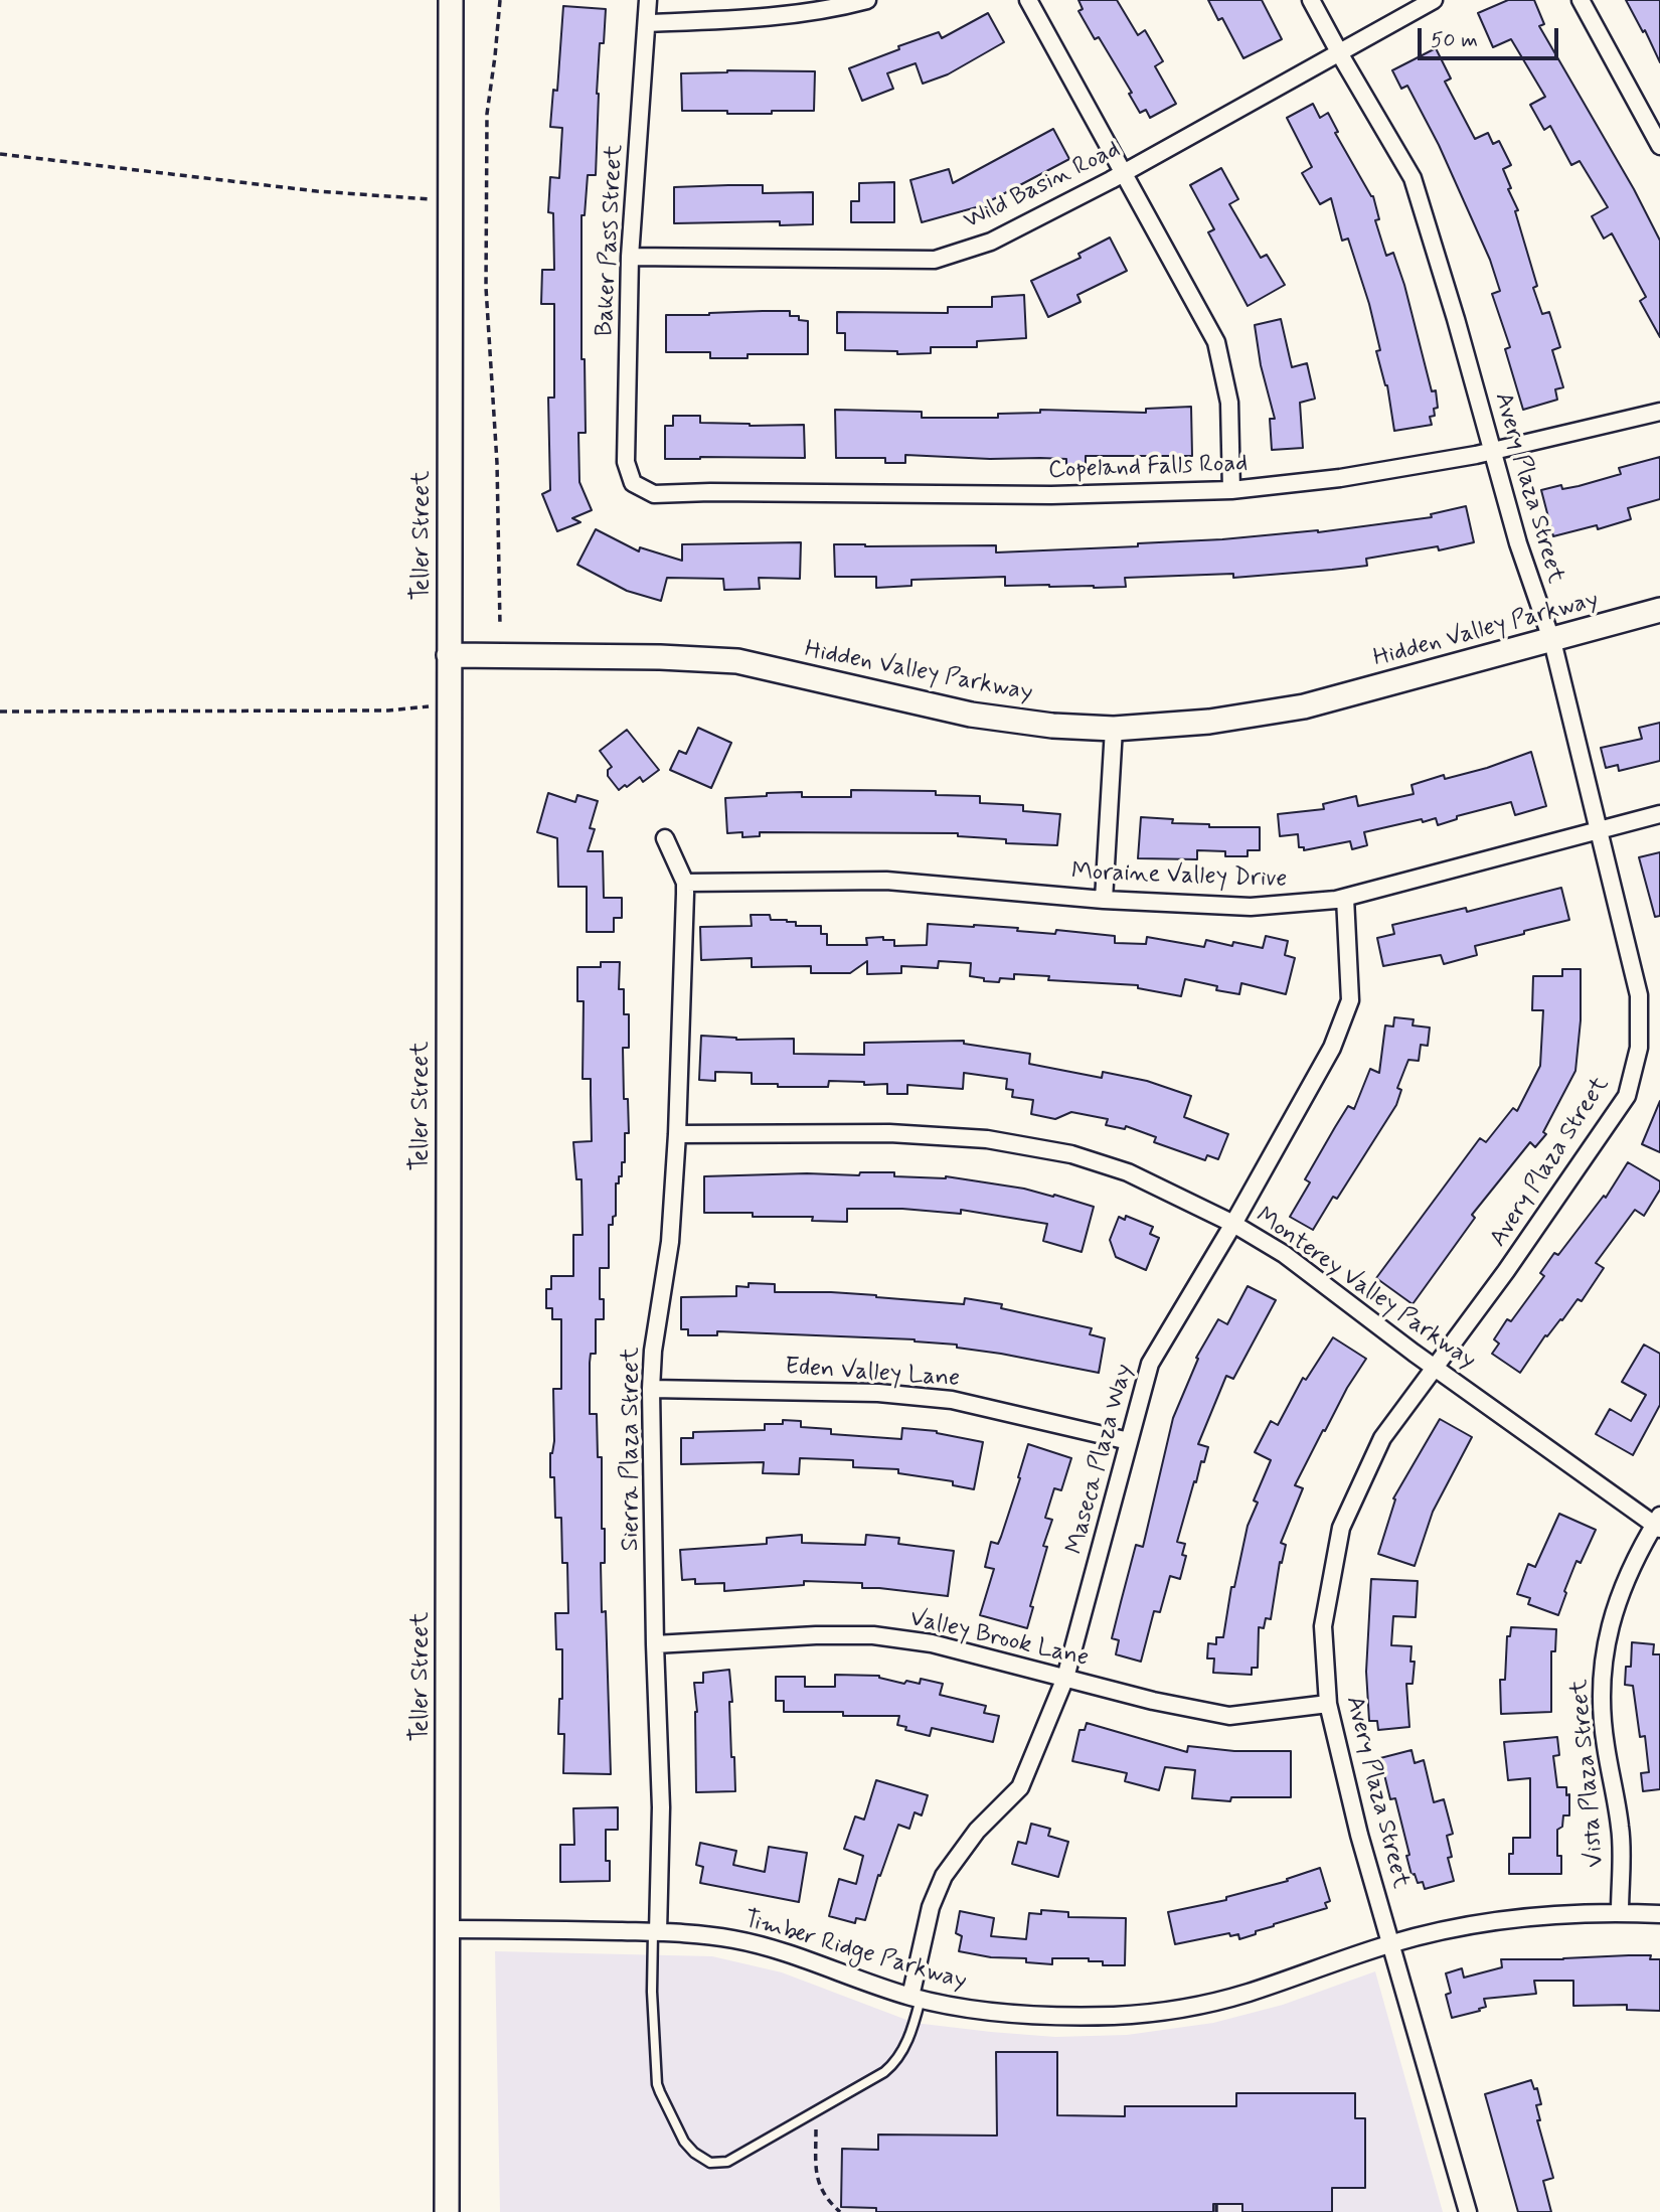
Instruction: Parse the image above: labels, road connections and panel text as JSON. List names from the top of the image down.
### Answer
{
  "streets": {
    "street": [
      "Wild Basin Road",
      "Baker Pass Street",
      "Copeland Falls Road",
      "Avery Plaza Street",
      "Teller Street",
      "Hidden Valley Parkway",
      "Moraine Valley Drive",
      "Monterey Valley Parkway",
      "Eden Valley Lane",
      "Sierra Plaza Street",
      "Maseca Plaza Way",
      "Valley Brook Lane",
      "Vista Plaza Street",
      "Timber Ridge Parkway"
    ]
  },
  "crossings": [
    ["Wild Basin Road", "Baker Pass Street"],
    ["Wild Basin Road", "Avery Plaza Street"],
    ["Baker Pass Street", "Copeland Falls Road"],
    ["Copeland Falls Road", "Avery Plaza Street"],
    ["Avery Plaza Street", "Hidden Valley Parkway"],
    ["Avery Plaza Street", "Moraine Valley Drive"],
    ["Avery Plaza Street", "Monterey Valley Parkway"],
    ["Avery Plaza Street", "Valley Brook Lane"],
    ["Avery Plaza Street", "Timber Ridge Parkway"],
    ["Teller Street", "Hidden Valley Parkway"],
    ["Teller Street", "Timber Ridge Parkway"],
    ["Moraine Valley Drive", "Sierra Plaza Street"],
    ["Moraine Valley Drive", "Maseca Plaza Way"],
    ["Monterey Valley Parkway", "Sierra Plaza Street"],
    ["Monterey Valley Parkway", "Maseca Plaza Way"],
    ["Monterey Valley Parkway", "Vista Plaza Street"],
    ["Eden Valley Lane", "Sierra Plaza Street"],
    ["Eden Valley Lane", "Maseca Plaza Way"],
    ["Sierra Plaza Street", "Valley Brook Lane"],
    ["Sierra Plaza Street", "Timber Ridge Parkway"],
    ["Maseca Plaza Way", "Valley Brook Lane"],
    ["Maseca Plaza Way", "Timber Ridge Parkway"],
    ["Vista Plaza Street", "Timber Ridge Parkway"]
  ],
  "scale_bar": "50 m"
}
